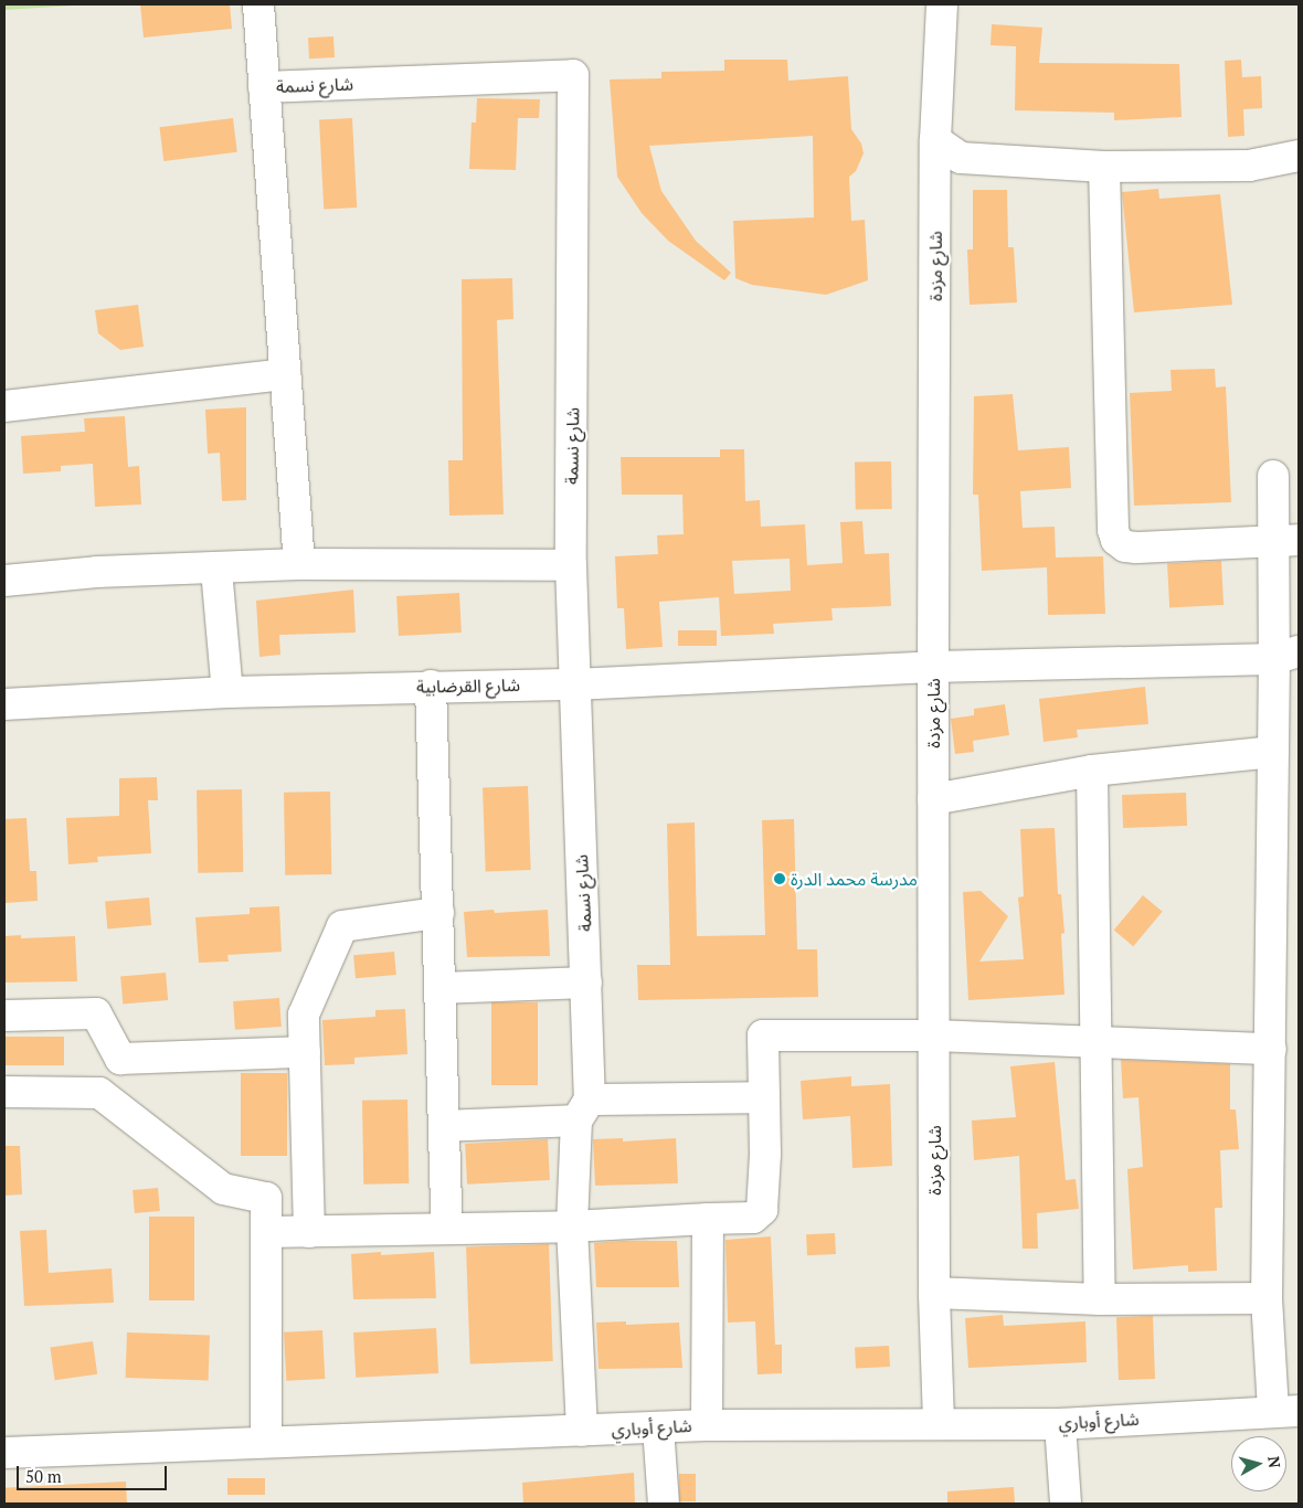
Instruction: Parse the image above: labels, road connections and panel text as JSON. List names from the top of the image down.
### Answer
{
  "streets": {
    "street": [
      "شارع نسمة",
      "شارع مزدة",
      "شارع القرضابية",
      "شارع أوباري"
    ]
  },
  "crossings": [
    ["شارع نسمة", "شارع القرضابية"],
    ["شارع نسمة", "شارع أوباري"],
    ["شارع مزدة", "شارع القرضابية"],
    ["شارع مزدة", "شارع أوباري"]
  ],
  "places": ["مدرسة محمد الدرة"],
  "scale_bar": "50 m",
  "north": "right"
}
